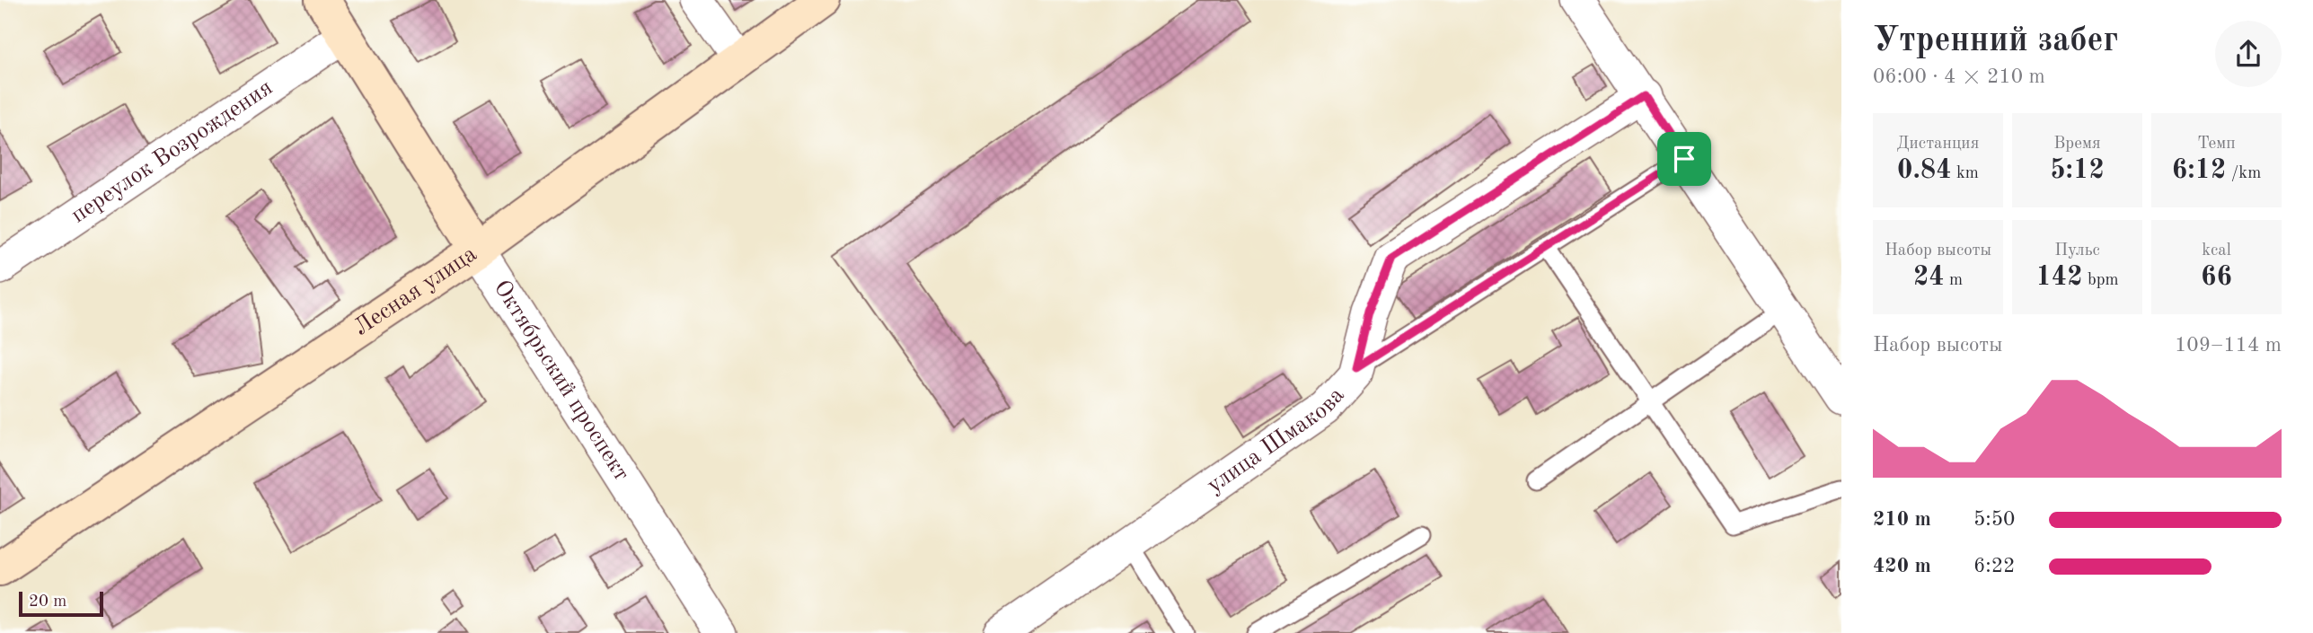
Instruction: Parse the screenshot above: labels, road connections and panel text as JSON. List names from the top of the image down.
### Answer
{
  "streets": {
    "street": [
      "переулок Возрождения",
      "Лесная улица",
      "Октябрьский проспект",
      "улица Шмакова"
    ]
  },
  "crossings": [
    ["переулок Возрождения", "Октябрьский проспект"],
    ["Лесная улица", "Октябрьский проспект"]
  ],
  "scale_bar": "20 m",
  "page": {
    "heading": ["Утренний забег", "06:00 · 4 × 210 m"],
    "stats": [
      ["Дистанция", "0.84 km"],
      ["Время", "5:12"],
      ["Темп", "6:12 /km"],
      ["Набор высоты", "24 m"],
      ["Пульс", "142 bpm"],
      ["kcal", "66"]
    ],
    "chart": ["Набор высоты", "109–114 m"],
    "list": [
      {
        "name": "210 m",
        "note": "5:50"
      },
      {
        "name": "420 m",
        "note": "6:22"
      }
    ],
    "scale": "20 m"
  }
}
